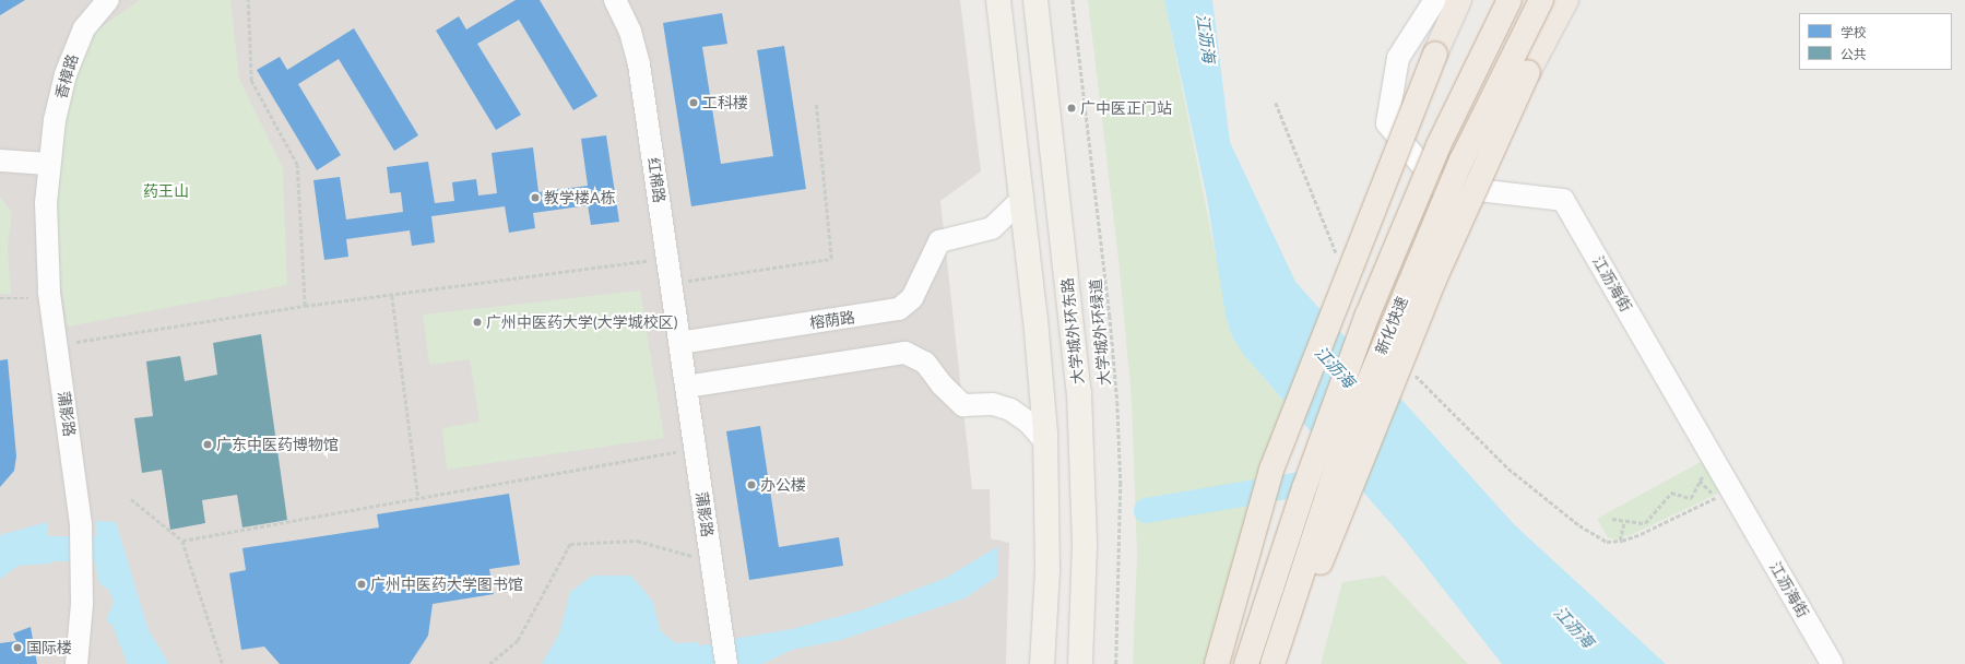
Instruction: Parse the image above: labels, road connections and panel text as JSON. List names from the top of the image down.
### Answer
{
  "streets": {
    "highway": ["新化快速"],
    "main road": ["大学城外环东路"],
    "lane": [
      "香樟路",
      "红棉路",
      "江沥海街",
      "榕荫路",
      "蒲影路"
    ],
    "path": ["大学城外环绿道"]
  },
  "crossings": [
    ["香樟路", "蒲影路"],
    ["红棉路", "榕荫路"],
    ["红棉路", "蒲影路"]
  ],
  "water": ["江沥海"],
  "parks": ["药王山"],
  "places": [
    "工科楼",
    "广中医正门站",
    "教学楼A栋",
    "广州中医药大学(大学城校区)",
    "广东中医药博物馆",
    "办公楼",
    "广州中医药大学图书馆",
    "国际楼"
  ],
  "legend": ["学校", "公共"]
}
